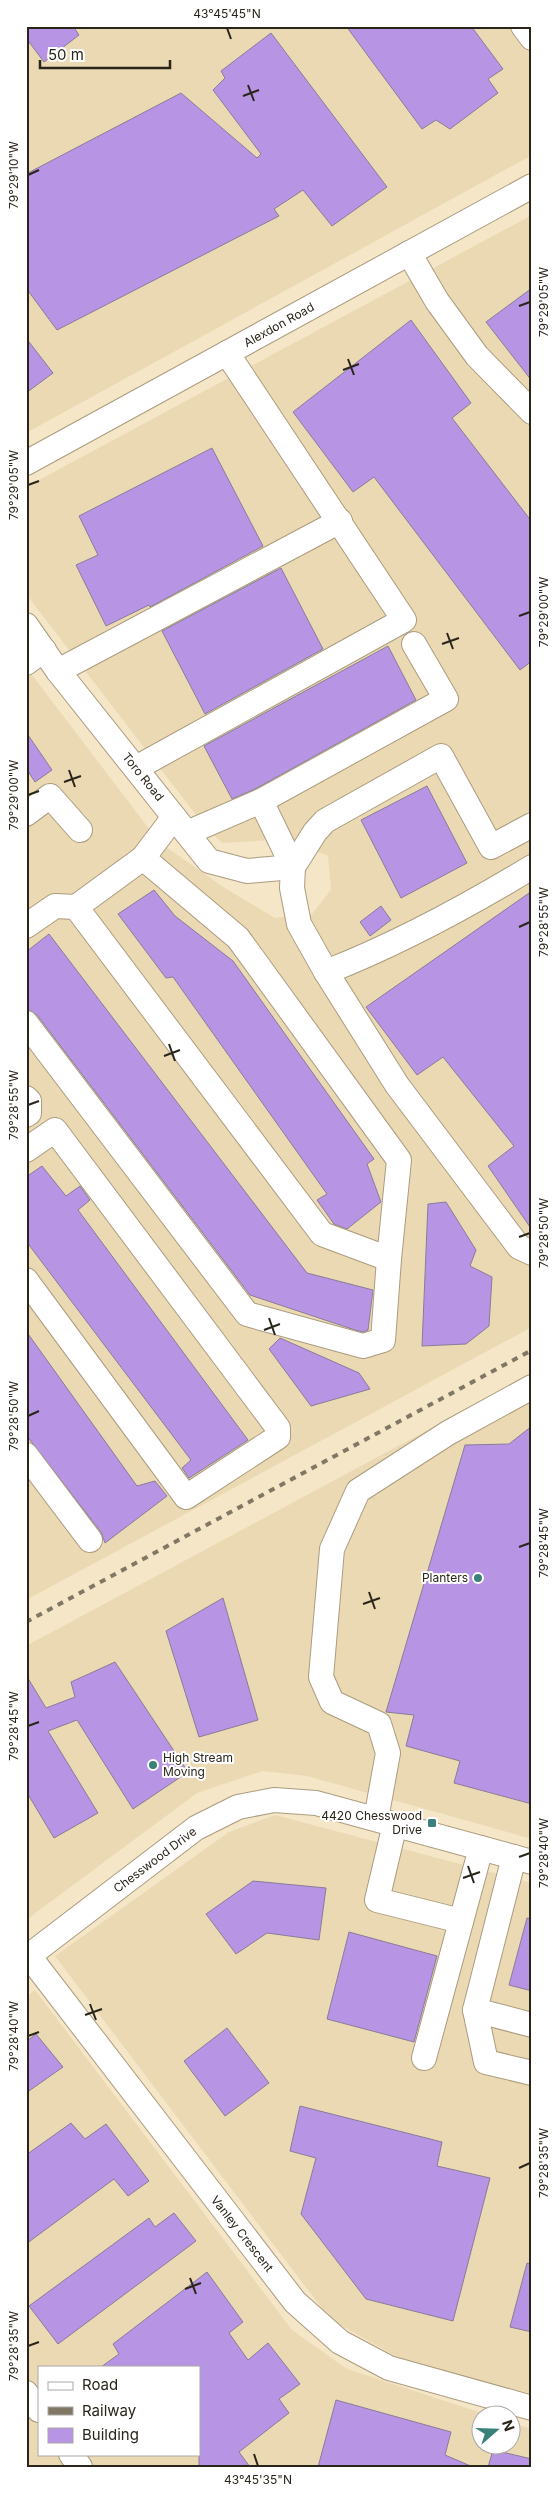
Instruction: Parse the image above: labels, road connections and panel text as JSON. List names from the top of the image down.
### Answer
{
  "streets": {
    "street": [
      "Alexdon Road",
      "Toro Road",
      "Chesswood Drive",
      "Vanley Crescent"
    ]
  },
  "crossings": [
    ["Chesswood Drive", "Vanley Crescent"]
  ],
  "places": {
    "other": ["Planters", "High Stream Moving"],
    "transit": ["4420 Chesswood Drive"]
  },
  "legend": ["Road", "Railway", "Building"],
  "scale_bar": "50 m",
  "north": "right",
  "coordinates": [
    "43°45'45\"N",
    "79°29'10\"W",
    "79°29'05\"W",
    "79°29'00\"W",
    "79°28'55\"W",
    "79°28'50\"W",
    "79°28'45\"W",
    "79°28'40\"W",
    "79°28'35\"W",
    "43°45'35\"N"
  ]
}
